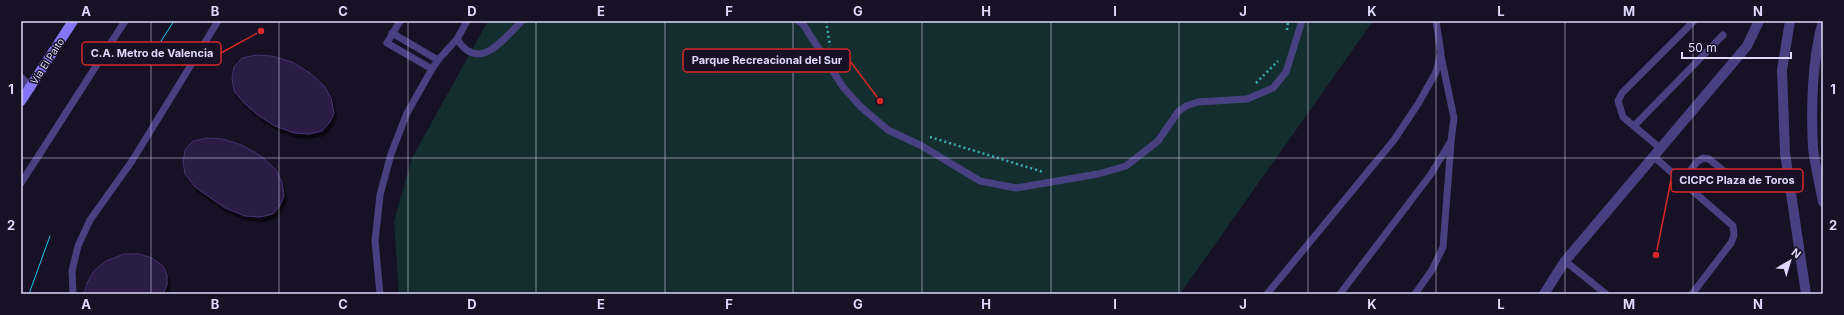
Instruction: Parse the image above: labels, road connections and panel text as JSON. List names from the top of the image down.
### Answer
{
  "streets": {
    "street": ["Vía El Paito"]
  },
  "places": ["C.A. Metro de Valencia", "Parque Recreacional del Sur", "CICPC Plaza de Toros"],
  "scale_bar": "50 m",
  "north": "top right",
  "grid": {
    "columns": [
      "A",
      "B",
      "C",
      "D",
      "E",
      "F",
      "G",
      "H",
      "I",
      "J",
      "K",
      "L",
      "M",
      "N"
    ],
    "rows": ["1", "2"]
  }
}
